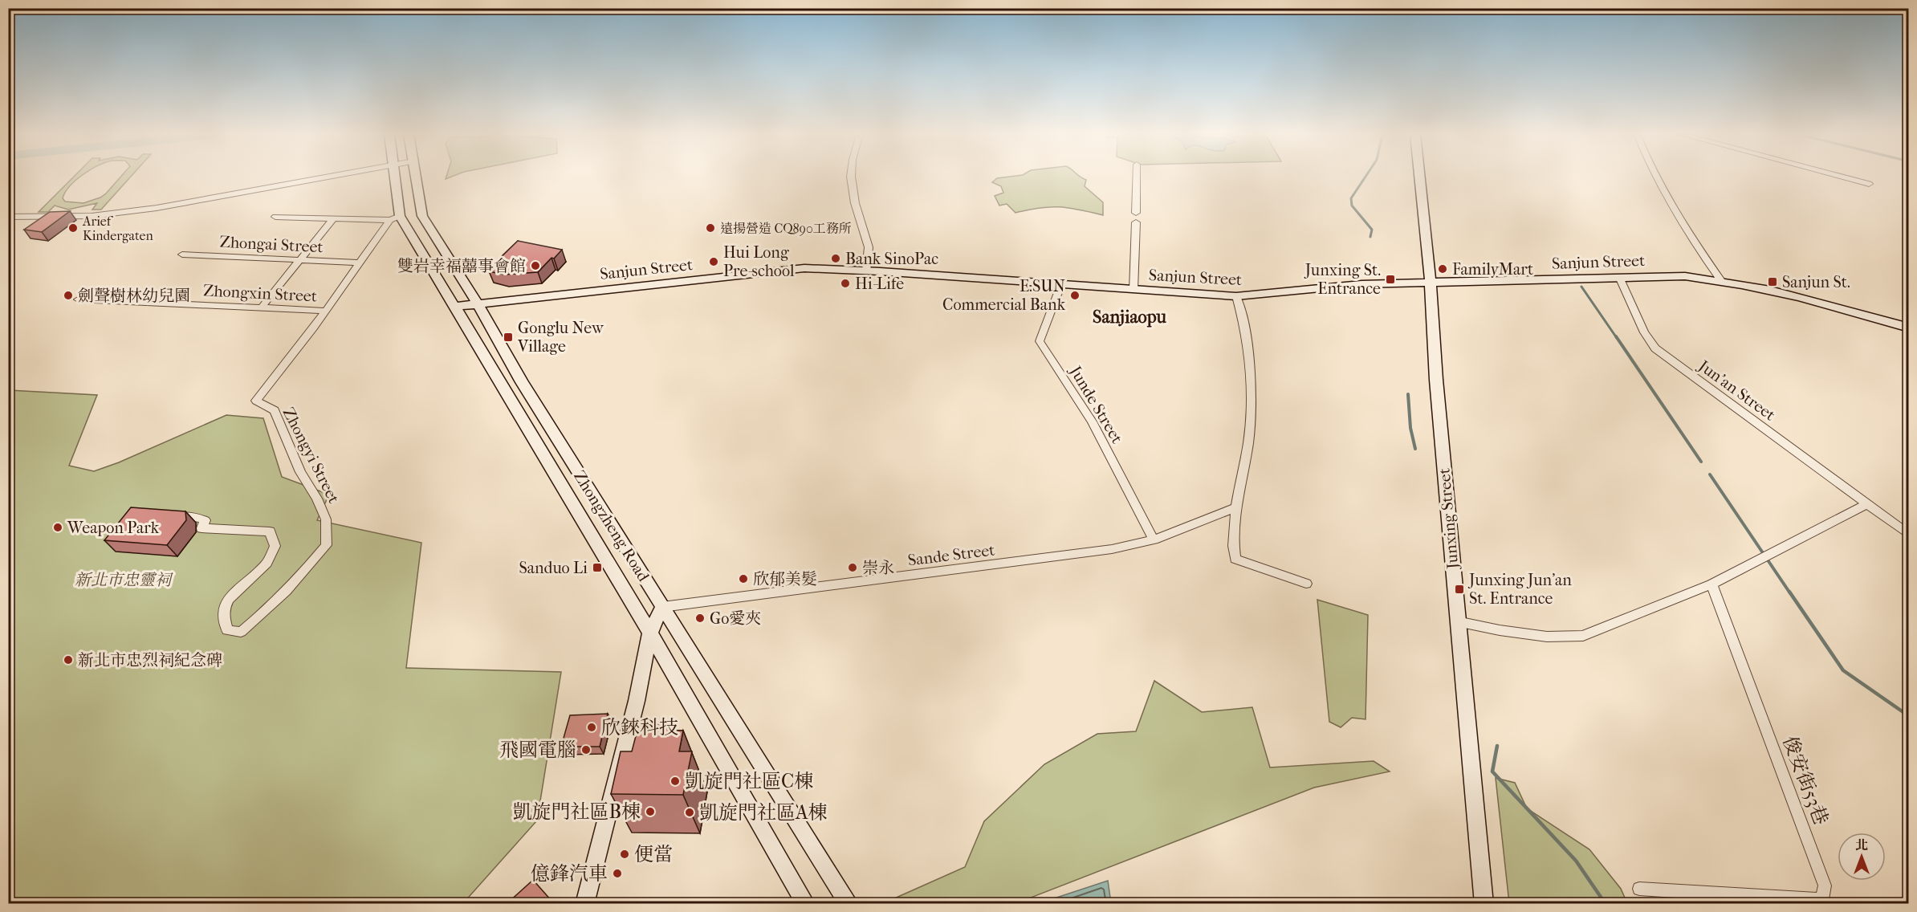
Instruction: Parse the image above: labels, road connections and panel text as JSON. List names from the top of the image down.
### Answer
{
  "streets": {
    "street": [
      "Zhongai Street",
      "Sanjun Street",
      "Zhongxin Street",
      "Jun'an Street",
      "Junde Street",
      "Zhongyi Street",
      "Junxing Street",
      "Zhongzheng Road",
      "Sande Street",
      "俊安街53巷"
    ]
  },
  "crossings": [
    ["Zhongai Street", "Zhongyi Street"],
    ["Sanjun Street", "Jun'an Street"],
    ["Sanjun Street", "Junde Street"],
    ["Sanjun Street", "Junxing Street"],
    ["Sanjun Street", "Zhongzheng Road"],
    ["Zhongxin Street", "Zhongyi Street"],
    ["Junde Street", "Sande Street"],
    ["Zhongyi Street", "Zhongzheng Road"],
    ["Zhongzheng Road", "Sande Street"]
  ],
  "districts": ["Sanjiaopu"],
  "parks": ["新北市忠靈祠"],
  "places": {
    "other": [
      "Arief Kindergaten",
      "遠揚營造 CQ890工務所",
      "Bank SinoPac",
      "Hui Long Pre-school",
      "雙岩幸福囍事會館",
      "FamilyMart",
      "Hi-Life",
      "劍聲樹林幼兒園",
      "E.SUN Commercial Bank",
      "Weapon Park",
      "崇永",
      "欣郁美髮",
      "Go愛夾",
      "新北市忠烈祠紀念碑",
      "欣錸科技",
      "飛國電腦",
      "凱旋門社區C棟",
      "凱旋門社區B棟",
      "凱旋門社區A棟",
      "便當",
      "億鋒汽車"
    ],
    "transit": [
      "Junxing St. Entrance",
      "Sanjun St.",
      "Gonglu New Village",
      "Sanduo Li",
      "Junxing Jun'an St. Entrance"
    ]
  },
  "north": "top"
}
